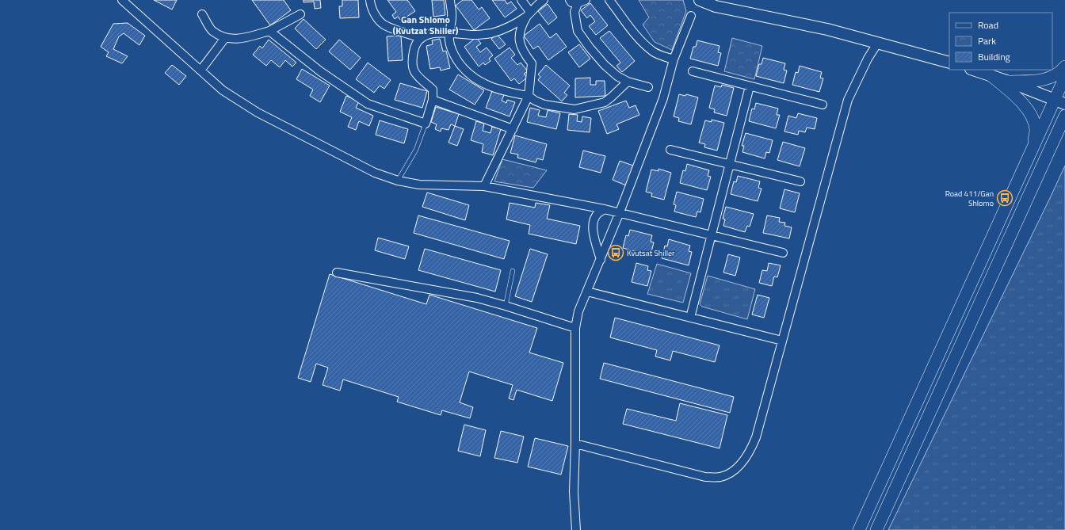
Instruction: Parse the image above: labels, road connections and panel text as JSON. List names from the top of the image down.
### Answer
{
  "districts": ["Gan Shlomo (Kvutzat Shiller)"],
  "places": {
    "bus stop": ["Road 411/Gan Shlomo", "Kvutsat Shiller"]
  },
  "legend": ["Road", "Park", "Building"]
}
